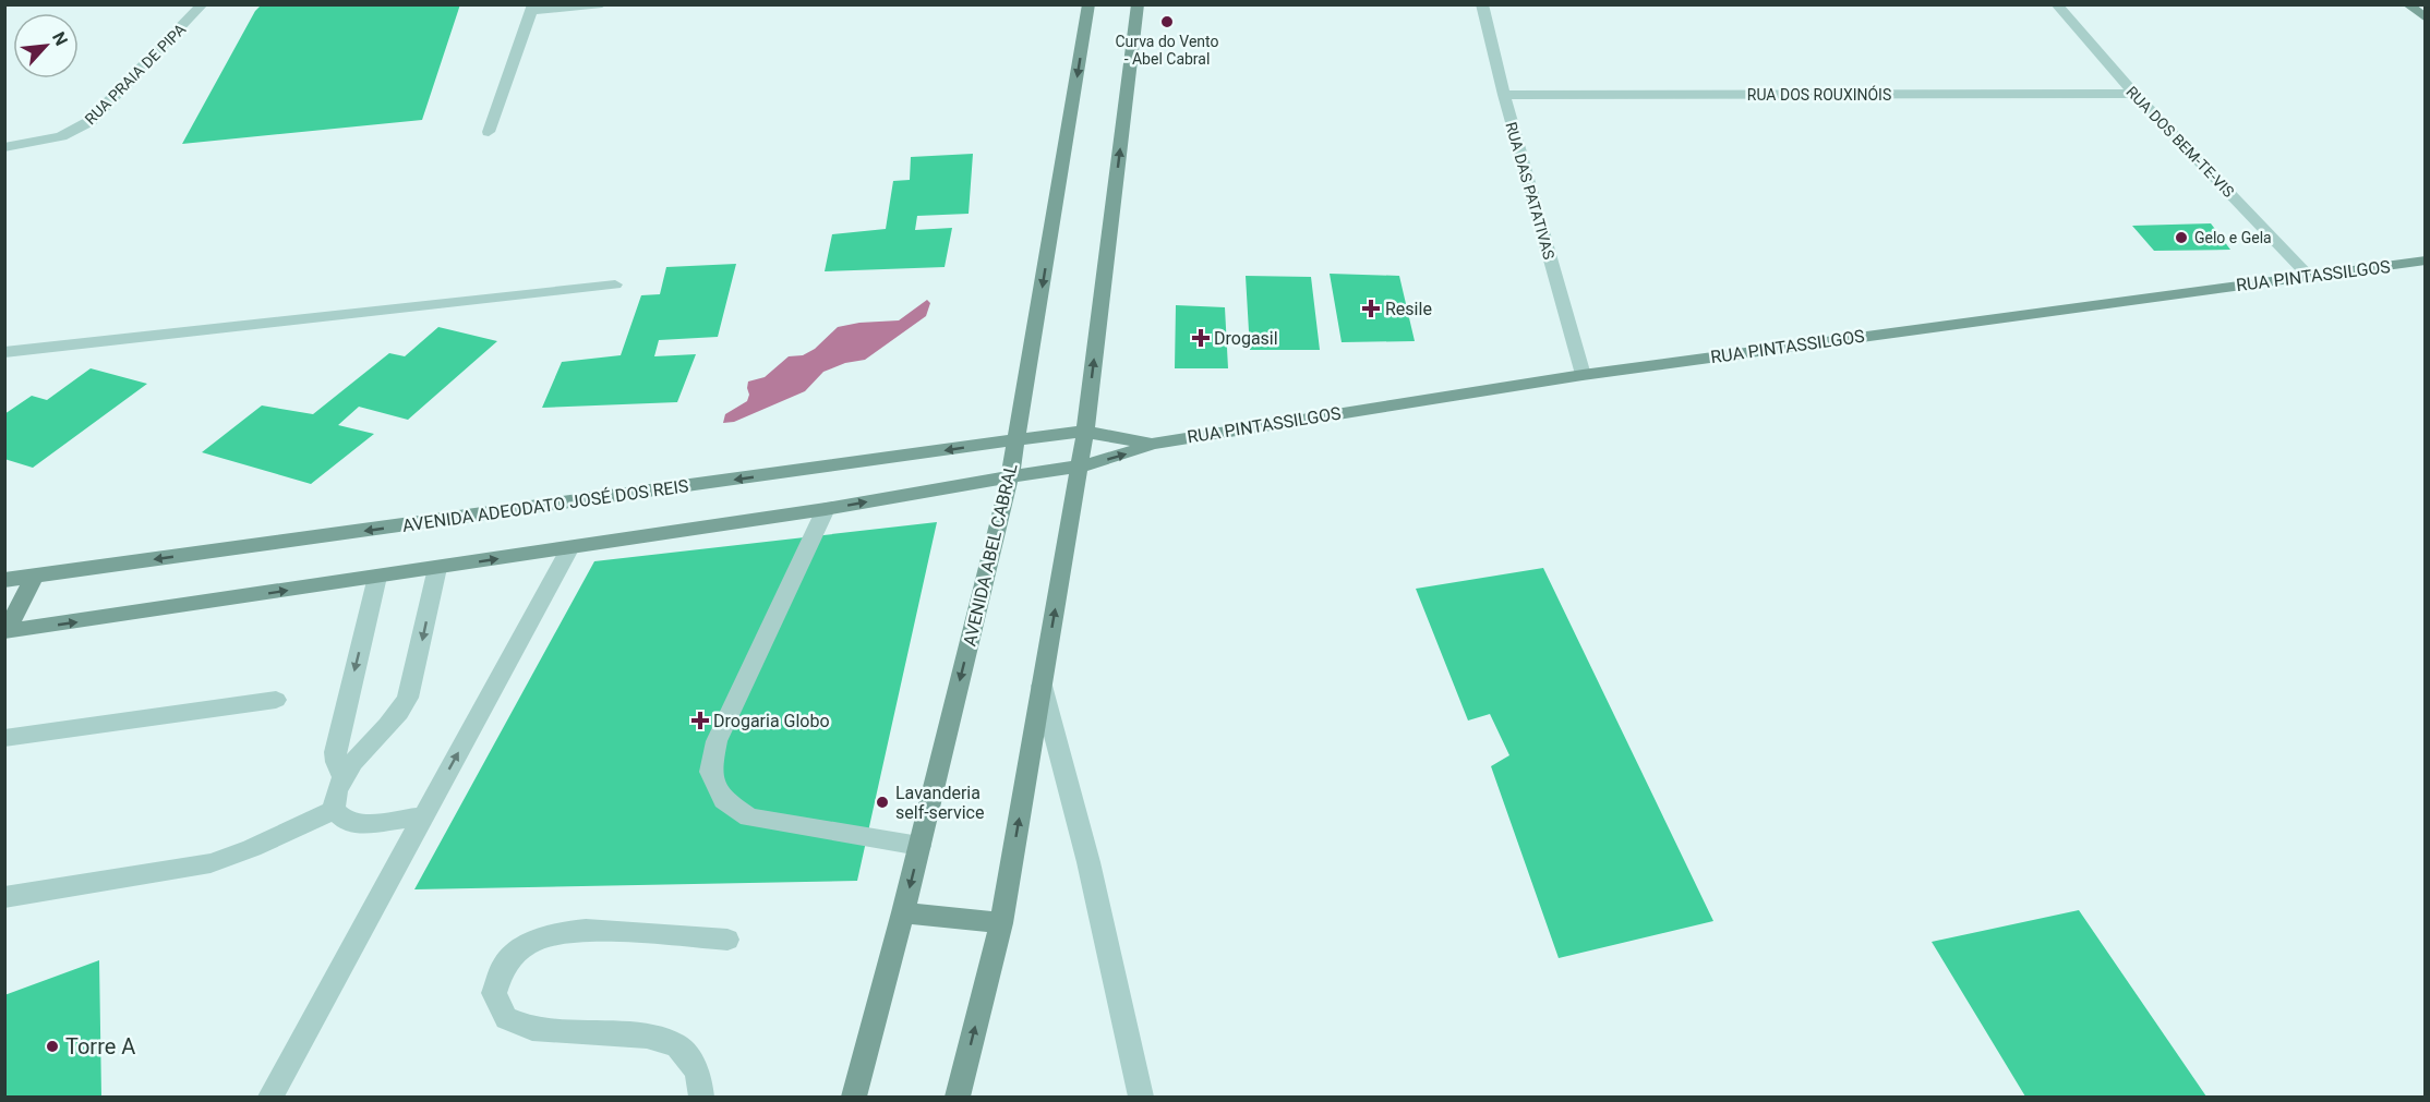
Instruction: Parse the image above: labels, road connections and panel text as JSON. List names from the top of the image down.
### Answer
{
  "streets": {
    "main road": ["RUA PINTASSILGOS", "AVENIDA ADEODATO JOSÉ DOS REIS", "AVENIDA ABEL CABRAL"],
    "street": [
      "RUA PRAIA DE PIPA",
      "RUA DOS ROUXINÓIS",
      "RUA DOS BEM-TE-VIS",
      "RUA DAS PATATIVAS"
    ]
  },
  "crossings": [
    ["RUA DOS ROUXINÓIS", "RUA DOS BEM-TE-VIS"],
    ["RUA DOS ROUXINÓIS", "RUA DAS PATATIVAS"],
    ["RUA DOS BEM-TE-VIS", "RUA PINTASSILGOS"],
    ["RUA DAS PATATIVAS", "RUA PINTASSILGOS"],
    ["RUA PINTASSILGOS", "AVENIDA ADEODATO JOSÉ DOS REIS"],
    ["AVENIDA ADEODATO JOSÉ DOS REIS", "AVENIDA ABEL CABRAL"]
  ],
  "places": {
    "other": [
      "Curva do Vento - Abel Cabral",
      "Gelo e Gela",
      "Lavanderia self-service",
      "Torre A"
    ],
    "health": ["Resile", "Drogasil", "Drogaria Globo"]
  },
  "north": "top right"
}
